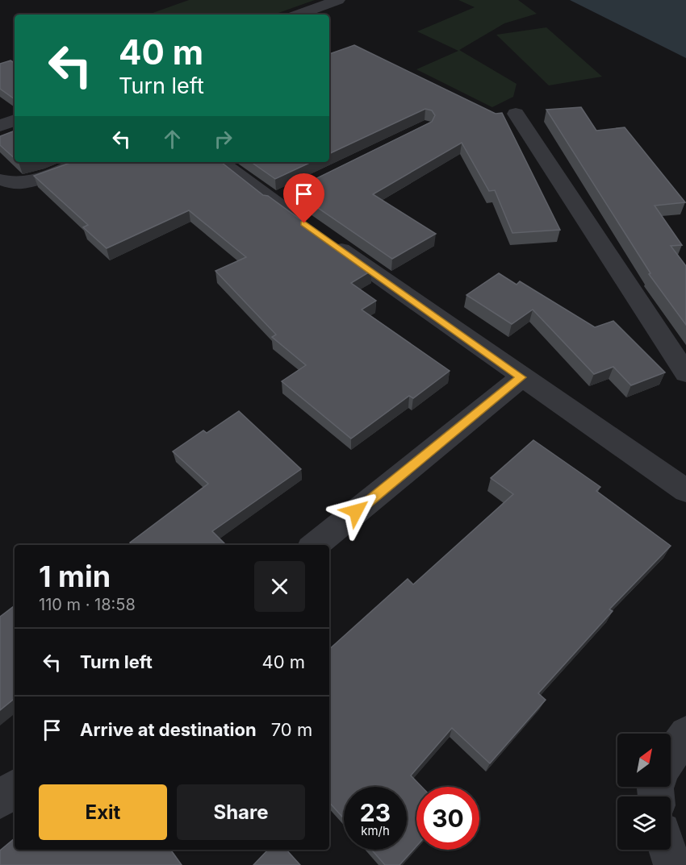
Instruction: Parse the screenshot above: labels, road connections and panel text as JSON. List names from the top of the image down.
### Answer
{
  "north": "top right",
  "page": {
    "turn": ["40 m", "Turn left"],
    "heading": ["1 min", "110 m · 18:58"],
    "list": [
      {
        "name": "Turn left",
        "value": "40 m"
      },
      {
        "name": "Arrive at destination",
        "value": "70 m"
      }
    ],
    "buttons": ["Exit", "Share"],
    "speed": "23 km/h",
    "limit": "30"
  }
}
